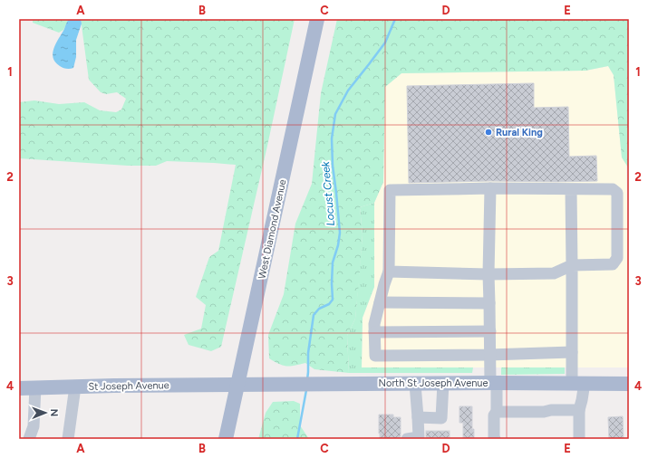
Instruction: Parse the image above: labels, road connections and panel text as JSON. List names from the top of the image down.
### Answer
{
  "streets": {
    "main road": ["West Diamond Avenue", "North St Joseph Avenue", "St Joseph Avenue"]
  },
  "crossings": [
    ["West Diamond Avenue", "North St Joseph Avenue"],
    ["West Diamond Avenue", "St Joseph Avenue"],
    ["North St Joseph Avenue", "St Joseph Avenue"]
  ],
  "water": ["Locust Creek"],
  "places": ["Rural King"],
  "north": "right",
  "grid": {
    "columns": [
      "A",
      "B",
      "C",
      "D",
      "E"
    ],
    "rows": [
      "1",
      "2",
      "3",
      "4"
    ]
  }
}
